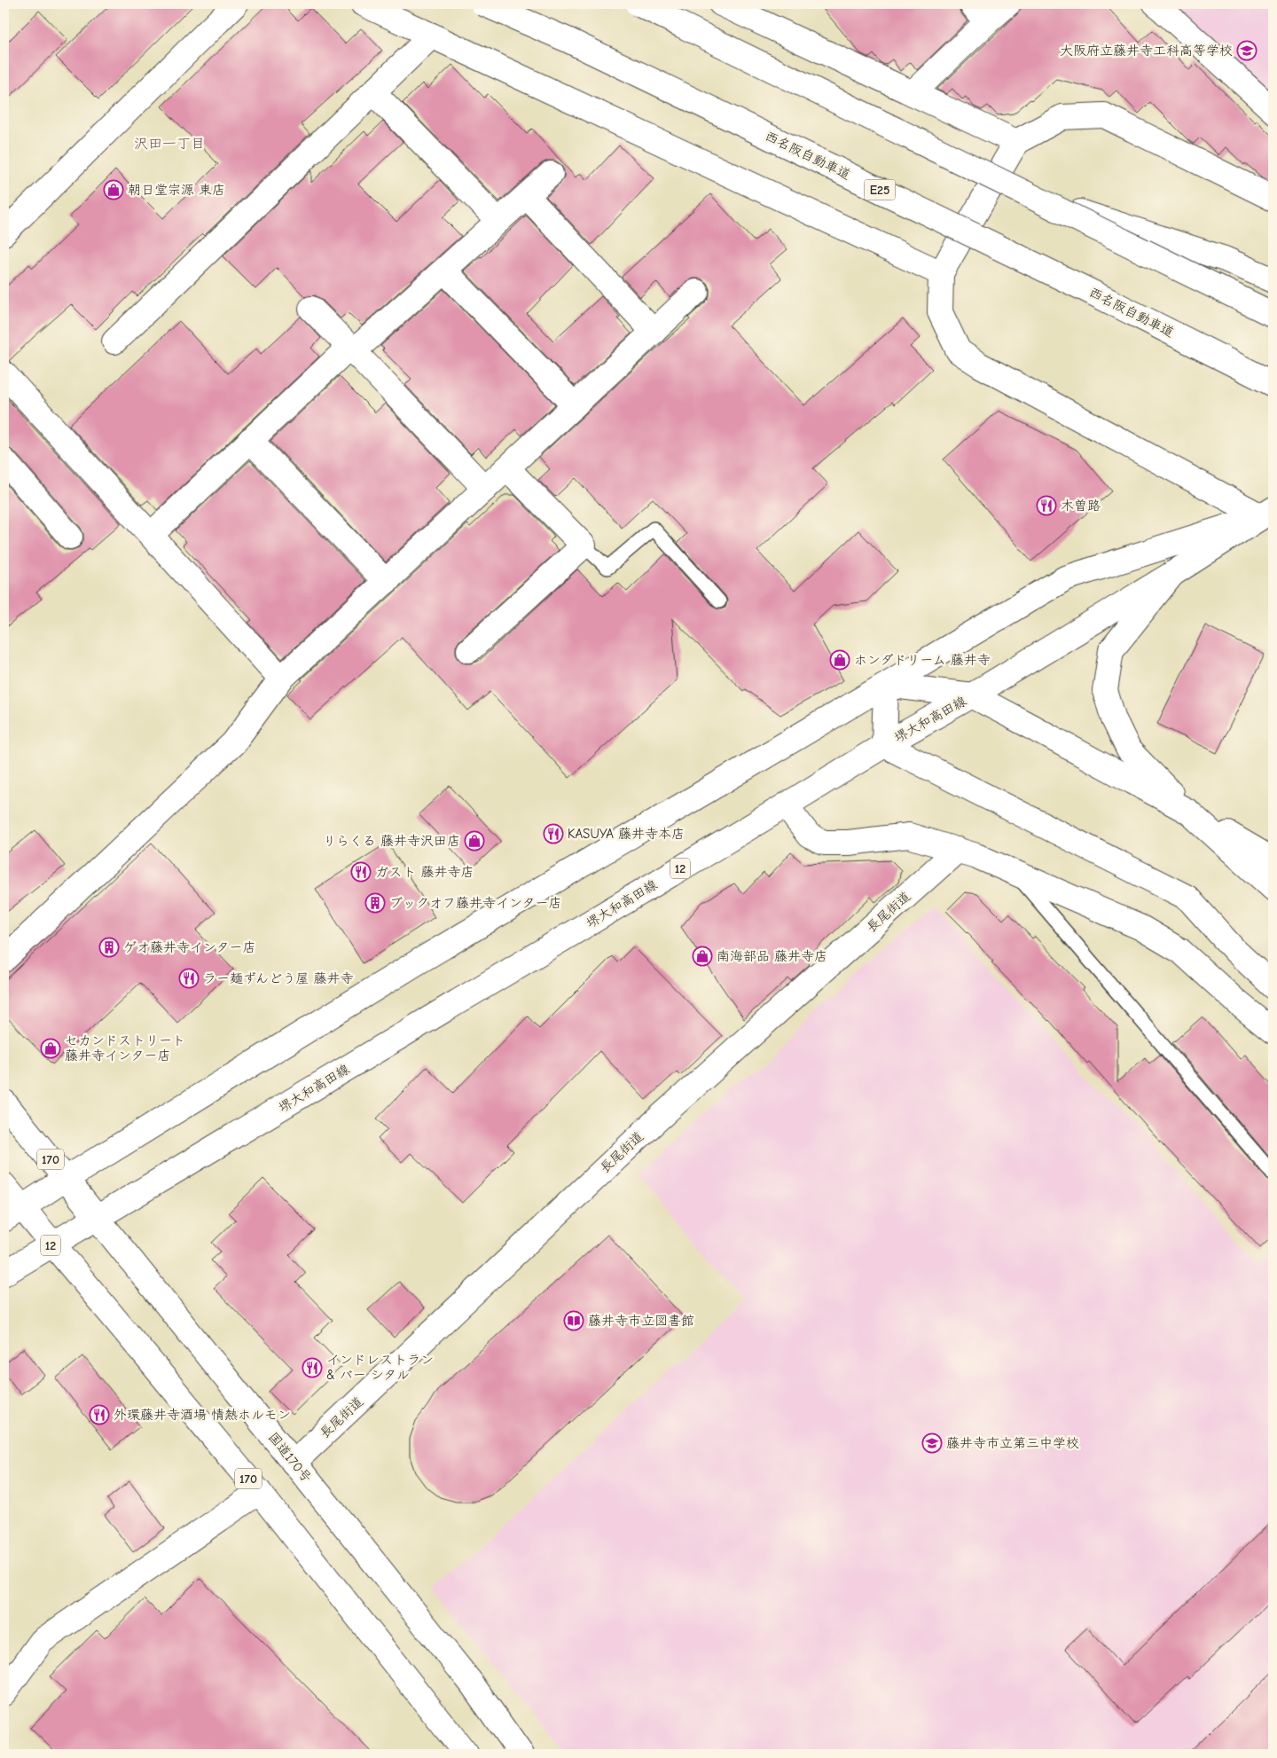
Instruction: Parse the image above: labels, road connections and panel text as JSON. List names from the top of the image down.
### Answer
{
  "streets": {
    "main road": [
      "西名阪自動車道",
      "E25",
      "堺大和高田線",
      "12",
      "長尾街道",
      "170",
      "国道170号"
    ]
  },
  "crossings": [
    ["堺大和高田線", "170"],
    ["堺大和高田線", "国道170号"],
    ["長尾街道", "国道170号"]
  ],
  "districts": ["沢田一丁目"],
  "places": {
    "school or university": ["大阪府立藤井寺工科高等学校", "藤井寺市立第三中学校"],
    "shop": [
      "朝日堂宗源 東店",
      "ホンダドリーム 藤井寺",
      "りらくる 藤井寺沢田店",
      "南海部品 藤井寺店",
      "セカンドストリート 藤井寺インター店"
    ],
    "restaurant": [
      "木曽路",
      "KASUYA 藤井寺本店",
      "ガスト 藤井寺店",
      "ラー麺ずんどう屋 藤井寺",
      "インドレストラン & バー シタル",
      "外環藤井寺酒場 情熱ホルモン"
    ],
    "building": ["ブックオフ藤井寺インター店", "ゲオ藤井寺インター店"],
    "library": ["藤井寺市立図書館"]
  }
}
